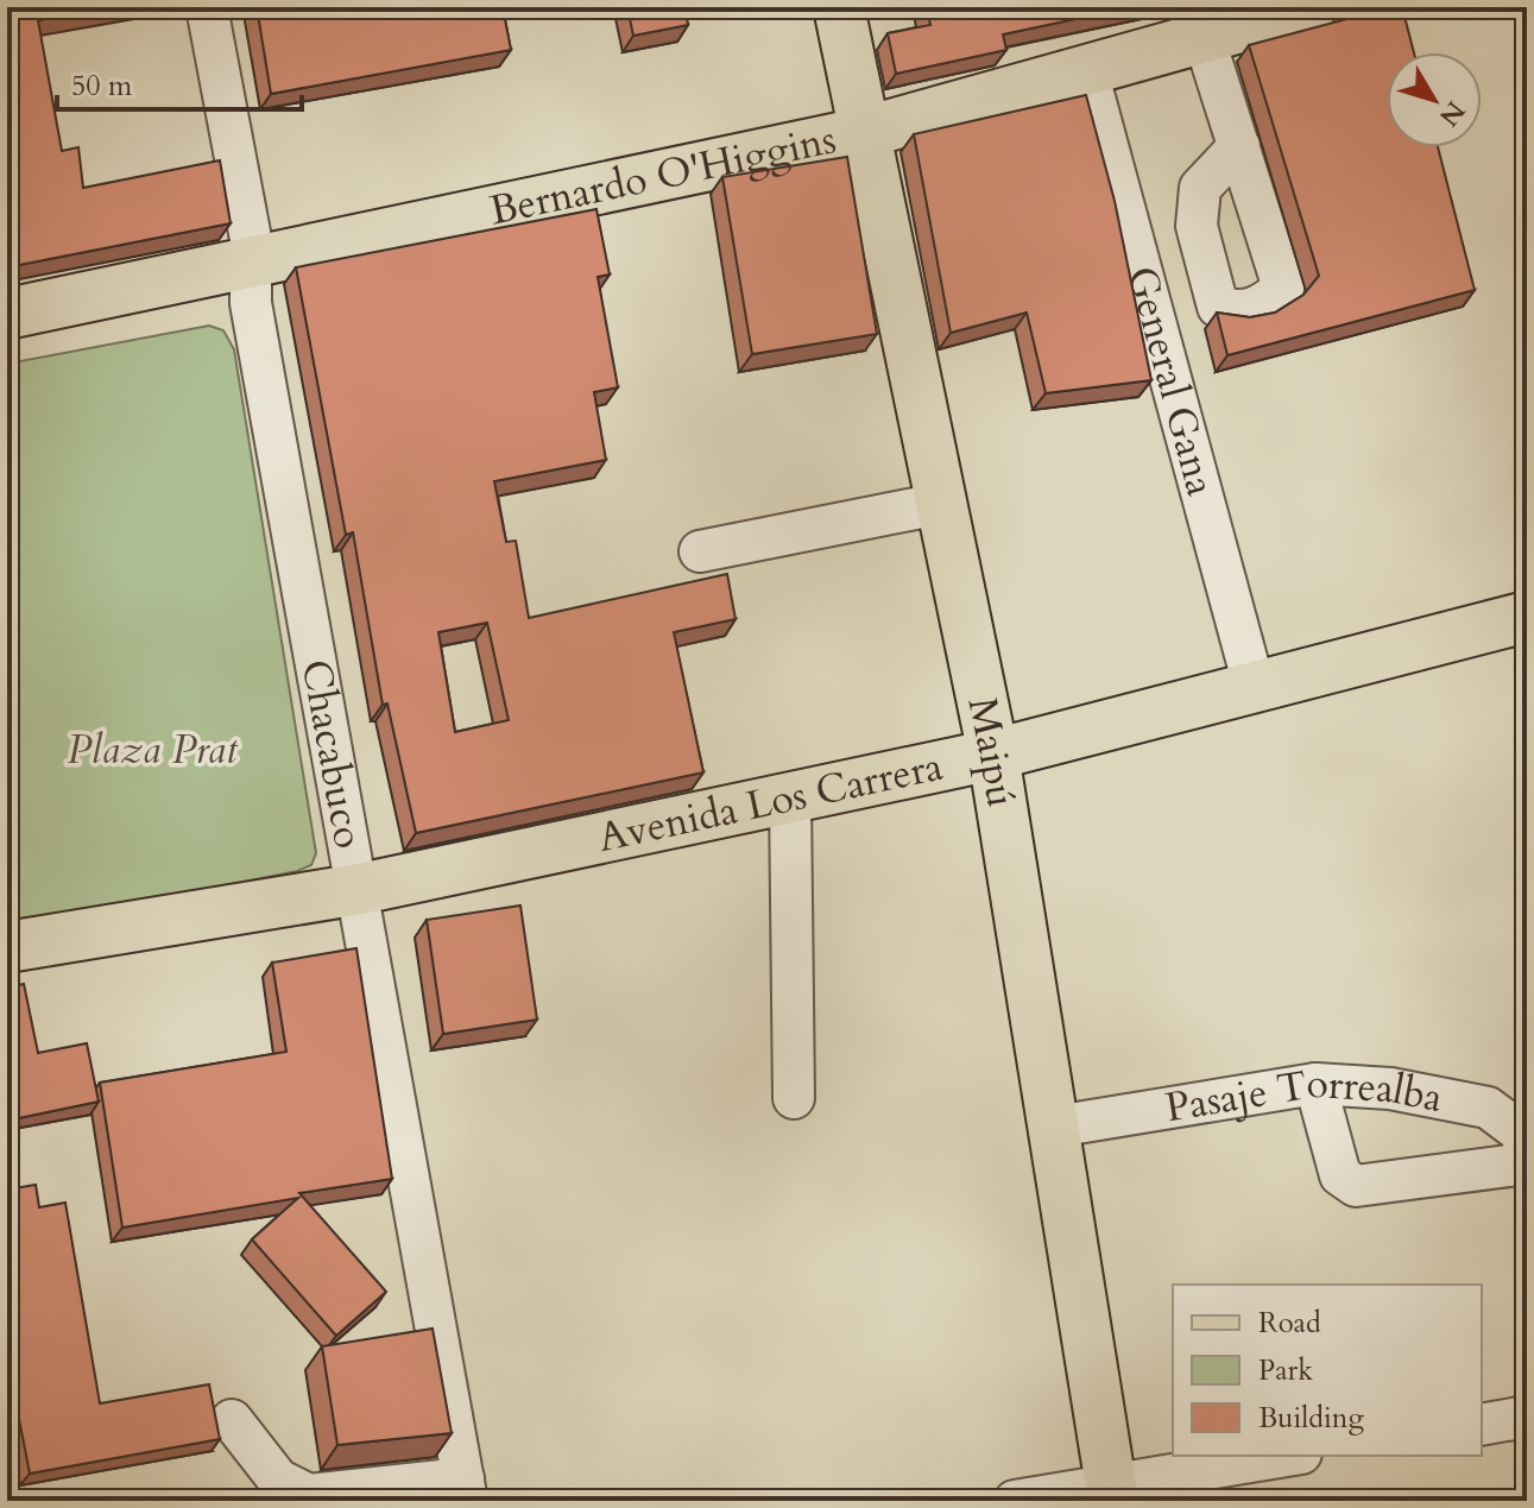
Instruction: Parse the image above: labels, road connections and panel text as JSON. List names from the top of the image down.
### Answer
{
  "streets": {
    "main road": ["Bernardo O'Higgins", "Maipú", "Avenida Los Carrera"],
    "street": ["General Gana", "Chacabuco", "Pasaje Torrealba"]
  },
  "crossings": [
    ["Bernardo O'Higgins", "General Gana"],
    ["Bernardo O'Higgins", "Maipú"],
    ["Bernardo O'Higgins", "Chacabuco"],
    ["General Gana", "Avenida Los Carrera"],
    ["Maipú", "Avenida Los Carrera"],
    ["Maipú", "Pasaje Torrealba"],
    ["Chacabuco", "Avenida Los Carrera"]
  ],
  "parks": ["Plaza Prat"],
  "legend": ["Road", "Park", "Building"],
  "scale_bar": "50 m",
  "north": "bottom right"
}
